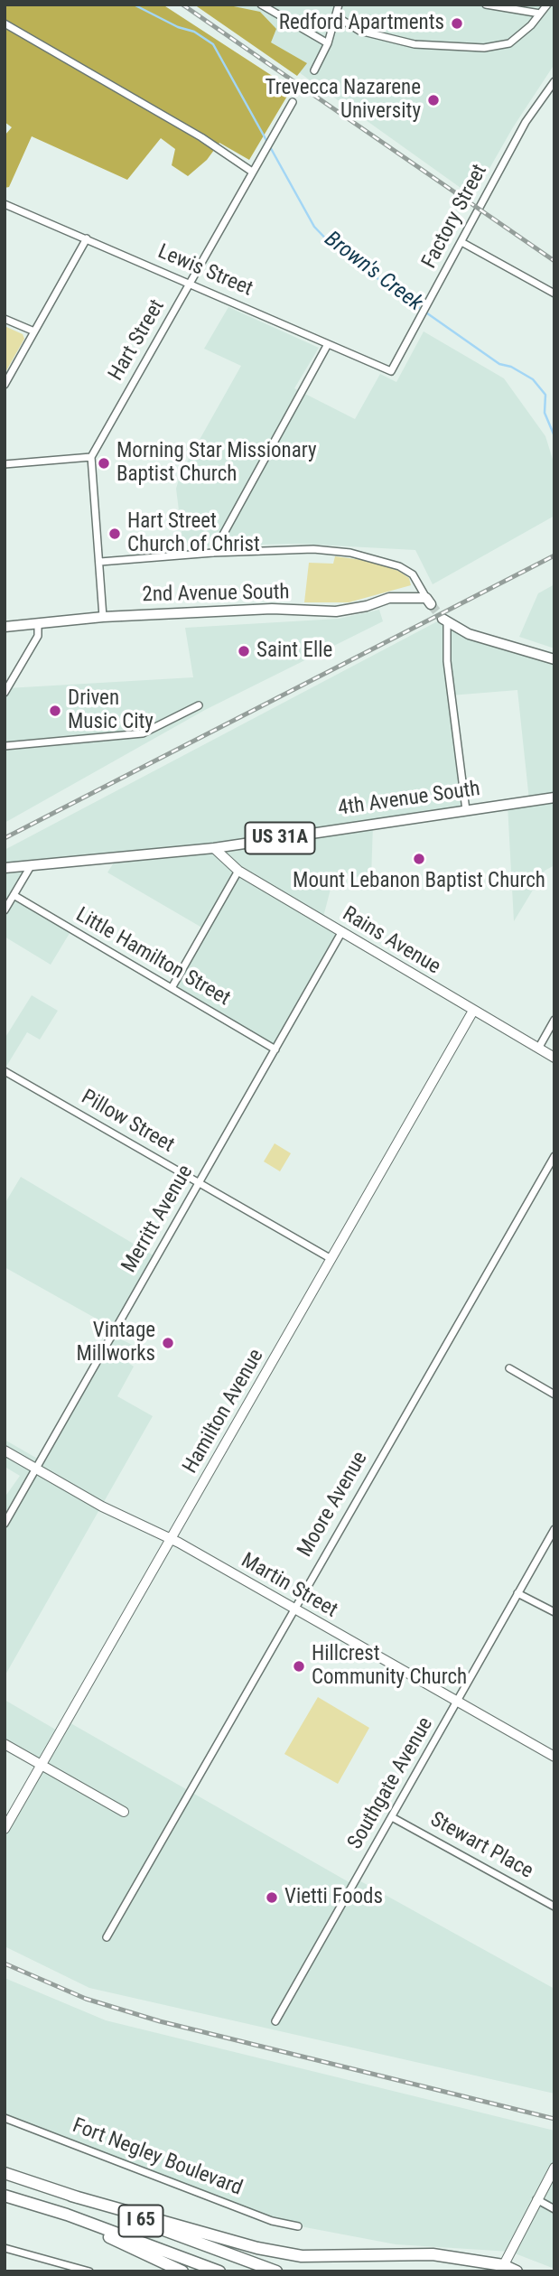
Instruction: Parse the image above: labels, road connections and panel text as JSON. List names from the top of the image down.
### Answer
{
  "streets": {
    "highway": ["I 65"],
    "main road": ["2nd Avenue South", "4th Avenue South", "US 31A"],
    "street": [
      "Factory Street",
      "Lewis Street",
      "Hart Street",
      "Rains Avenue",
      "Little Hamilton Street",
      "Pillow Street",
      "Merritt Avenue",
      "Hamilton Avenue",
      "Moore Avenue",
      "Martin Street",
      "Southgate Avenue",
      "Stewart Place",
      "Fort Negley Boulevard"
    ]
  },
  "crossings": [
    ["Factory Street", "Lewis Street"],
    ["Lewis Street", "Hart Street"],
    ["4th Avenue South", "Rains Avenue"],
    ["Rains Avenue", "Merritt Avenue"],
    ["Rains Avenue", "Hamilton Avenue"],
    ["Little Hamilton Street", "Merritt Avenue"],
    ["Pillow Street", "Merritt Avenue"],
    ["Pillow Street", "Hamilton Avenue"],
    ["Merritt Avenue", "Martin Street"],
    ["Hamilton Avenue", "Martin Street"],
    ["Moore Avenue", "Martin Street"],
    ["Martin Street", "Southgate Avenue"],
    ["Southgate Avenue", "Stewart Place"]
  ],
  "water": ["Brown's Creek"],
  "places": [
    "Redford Apartments",
    "Trevecca Nazarene University",
    "Morning Star Missionary Baptist Church",
    "Hart Street Church of Christ",
    "Saint Elle",
    "Driven Music City",
    "Mount Lebanon Baptist Church",
    "Vintage Millworks",
    "Hillcrest Community Church",
    "Vietti Foods"
  ]
}
